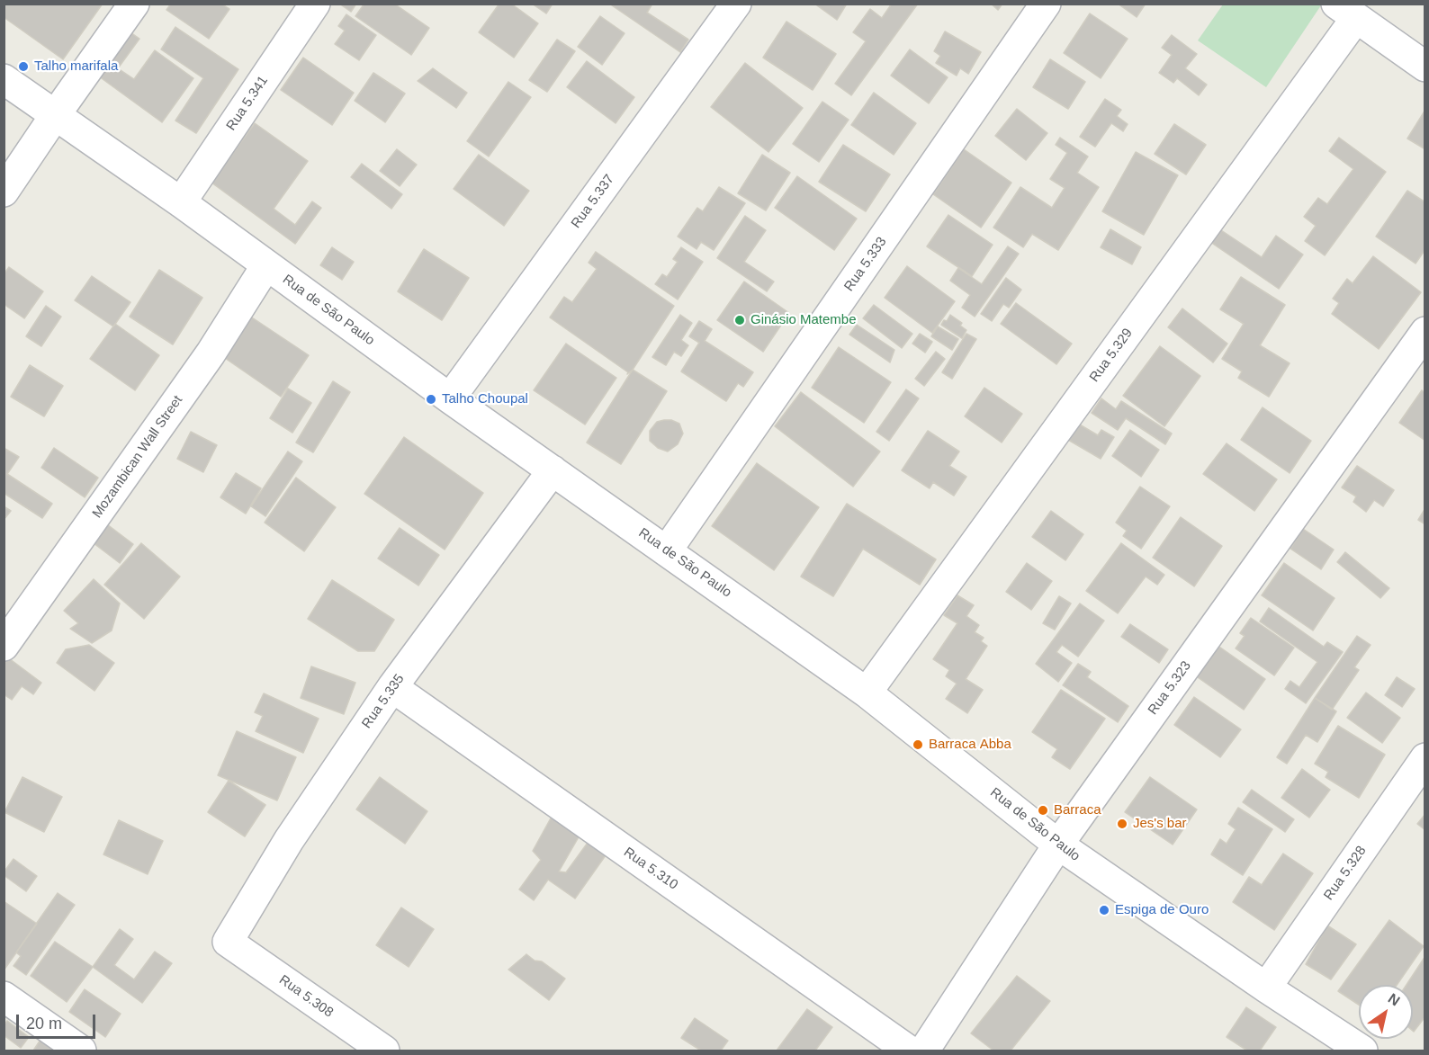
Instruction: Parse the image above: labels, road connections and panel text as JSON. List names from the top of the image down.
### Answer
{
  "streets": {
    "street": [
      "Rua 5.341",
      "Rua 5.337",
      "Rua 5.333",
      "Rua de São Paulo",
      "Rua 5.329",
      "Mozambican Wall Street",
      "Rua 5.323",
      "Rua 5.335",
      "Rua 5.310",
      "Rua 5.328",
      "Rua 5.308"
    ]
  },
  "crossings": [
    ["Rua 5.341", "Rua de São Paulo"],
    ["Rua 5.337", "Rua de São Paulo"],
    ["Rua 5.333", "Rua de São Paulo"],
    ["Rua de São Paulo", "Rua 5.329"],
    ["Rua de São Paulo", "Mozambican Wall Street"],
    ["Rua de São Paulo", "Rua 5.323"],
    ["Rua de São Paulo", "Rua 5.335"],
    ["Rua de São Paulo", "Rua 5.328"],
    ["Rua 5.335", "Rua 5.310"],
    ["Rua 5.335", "Rua 5.308"]
  ],
  "places": [
    "Talho marifala",
    "Ginásio Matembe",
    "Talho Choupal",
    "Barraca Abba",
    "Barraca",
    "Jes's bar",
    "Espiga de Ouro"
  ],
  "scale_bar": "20 m",
  "north": "top right"
}
